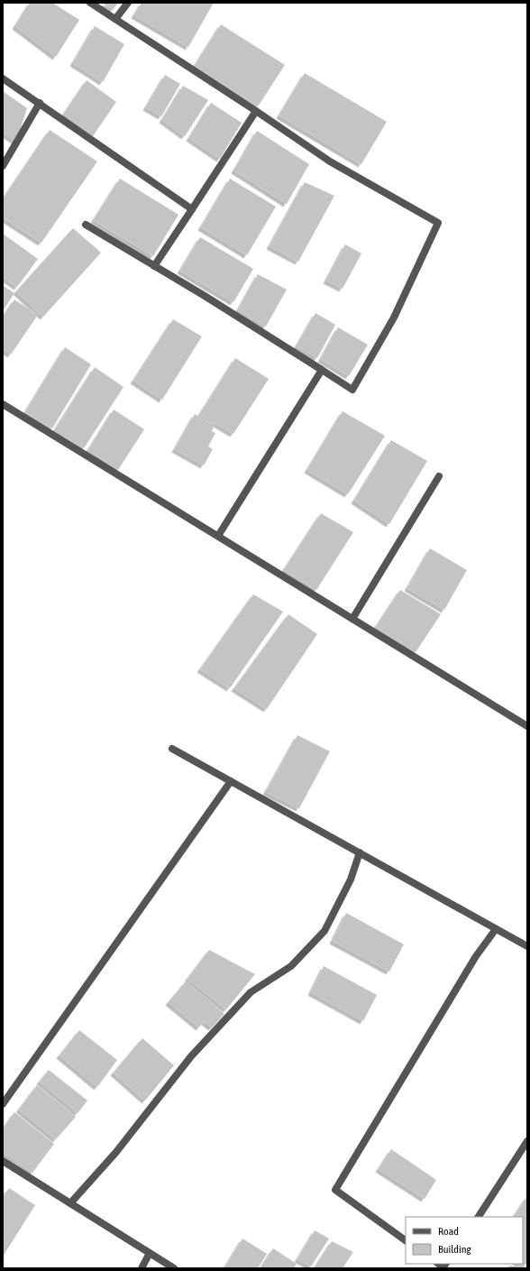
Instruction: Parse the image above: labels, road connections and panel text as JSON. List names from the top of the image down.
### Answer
{
  "legend": ["Road", "Building"]
}
